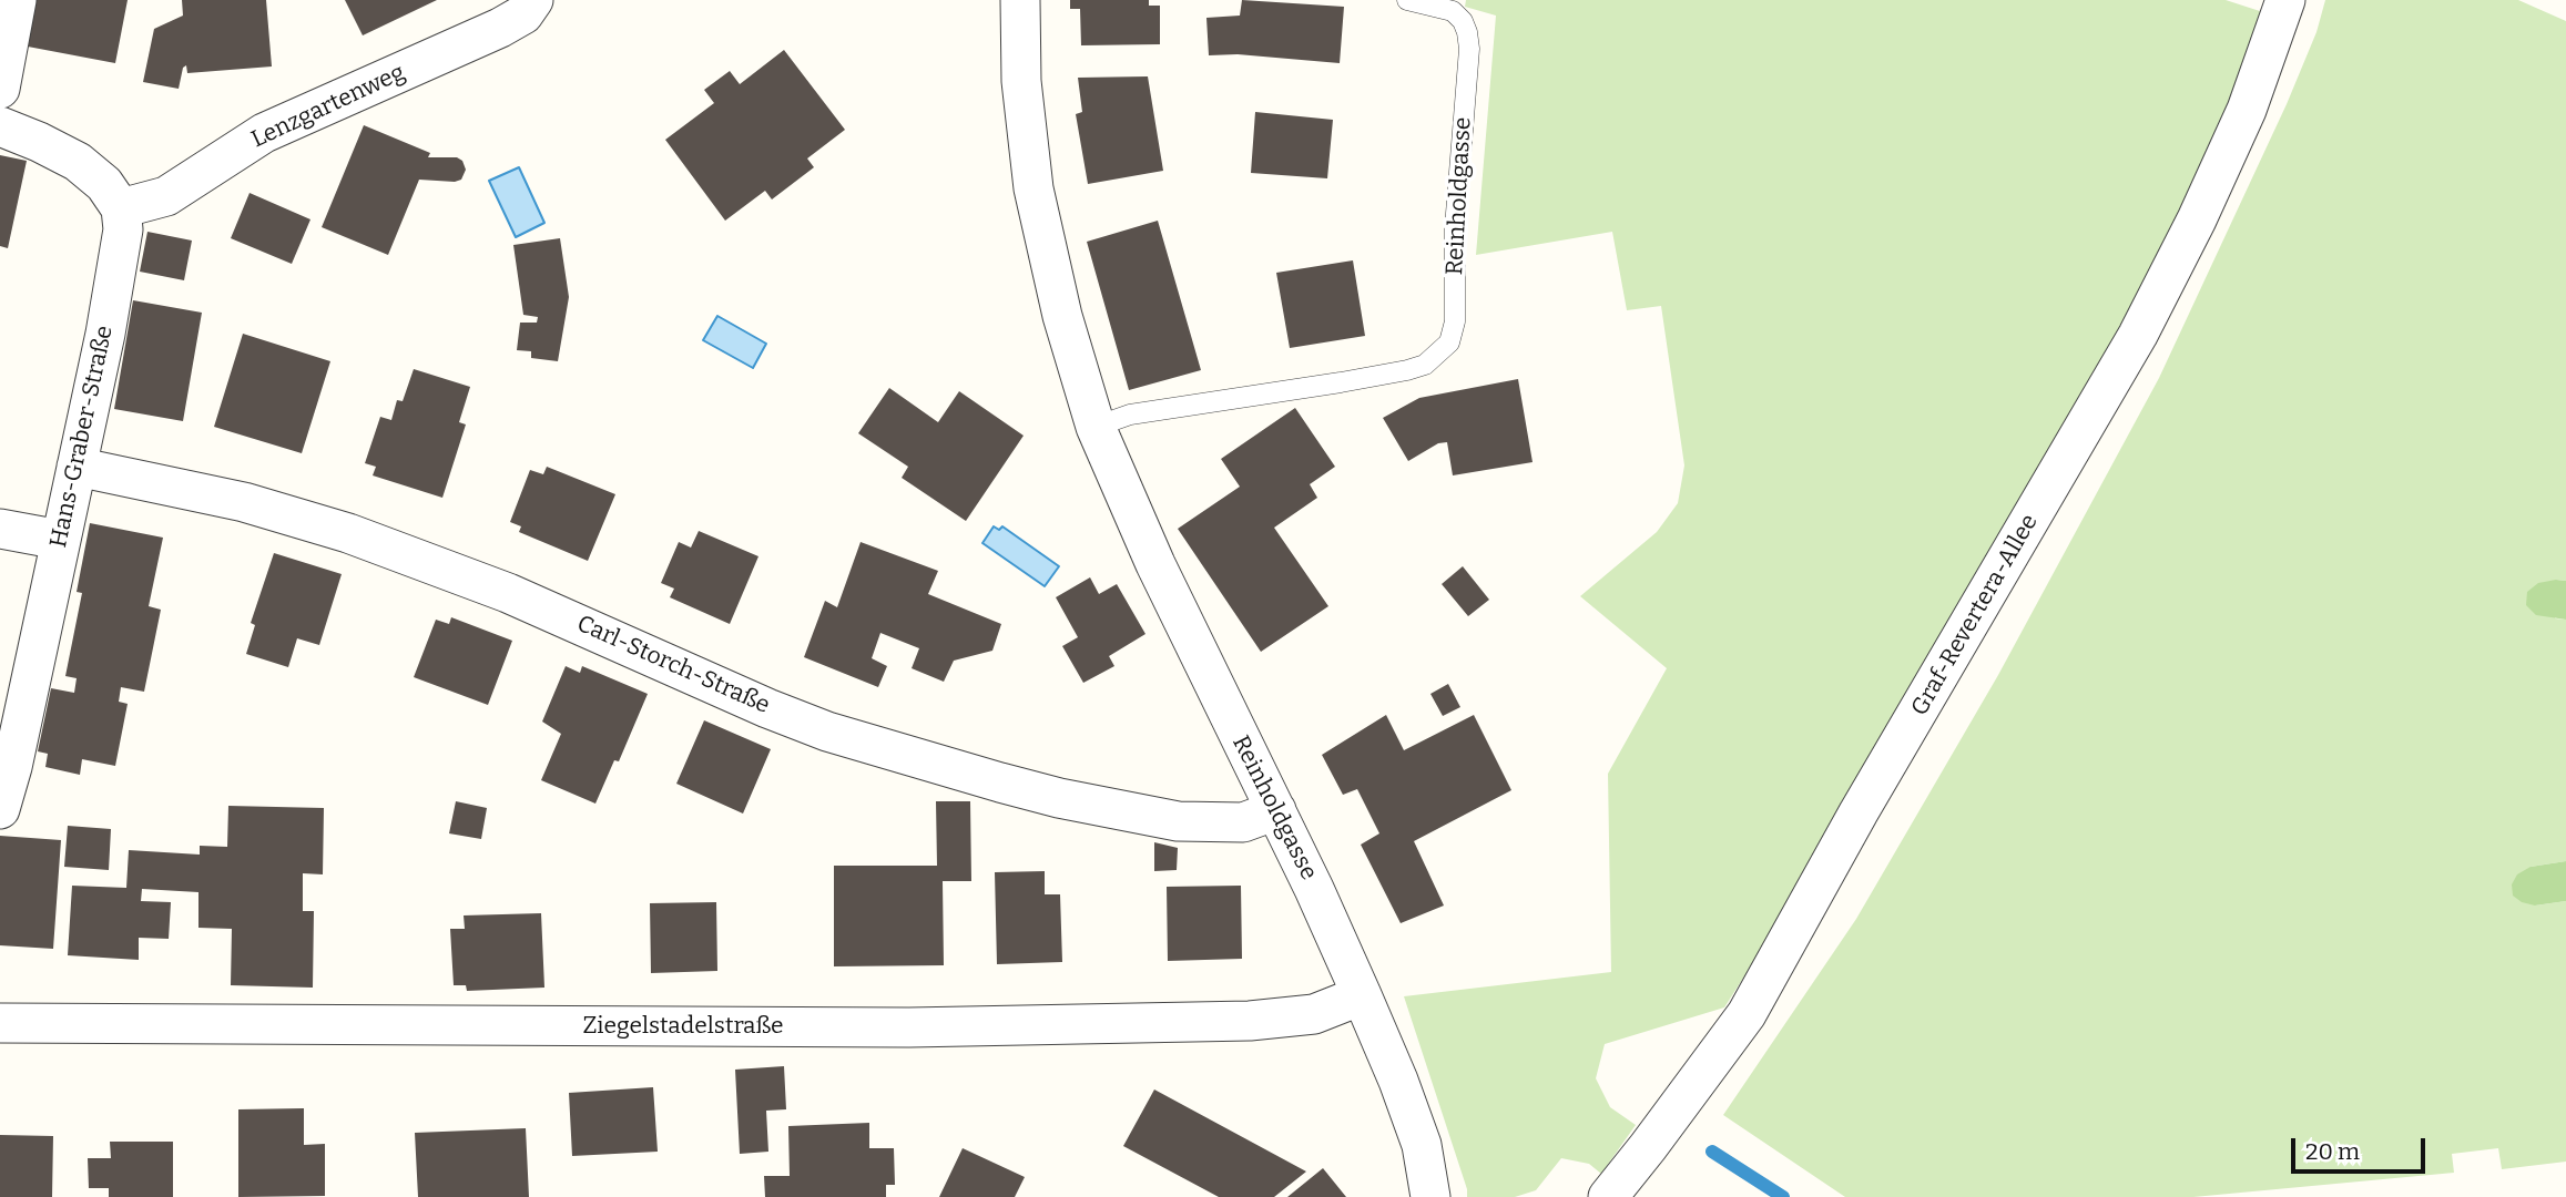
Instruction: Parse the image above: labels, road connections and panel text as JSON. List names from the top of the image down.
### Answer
{
  "streets": {
    "street": [
      "Lenzgartenweg",
      "Reinholdgasse",
      "Hans-Graber-Straße",
      "Graf-Revertera-Allee",
      "Carl-Storch-Straße",
      "Ziegelstadelstraße"
    ]
  },
  "crossings": [
    ["Lenzgartenweg", "Hans-Graber-Straße"],
    ["Reinholdgasse", "Carl-Storch-Straße"],
    ["Reinholdgasse", "Ziegelstadelstraße"],
    ["Hans-Graber-Straße", "Carl-Storch-Straße"]
  ],
  "scale_bar": "20 m"
}
